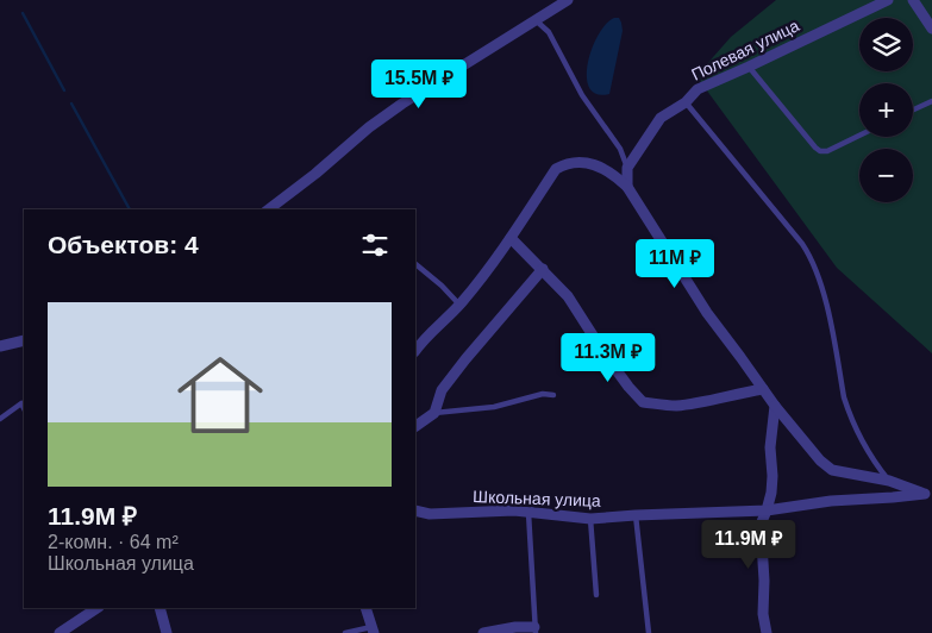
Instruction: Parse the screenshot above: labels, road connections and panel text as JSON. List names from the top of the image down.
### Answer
{
  "streets": {
    "street": ["Полевая улица", "Школьная улица"]
  },
  "page": {
    "map_buttons": ["+", "−"],
    "price": [
      "15.5M ₽",
      "11M ₽",
      "11.3M ₽",
      "11.9M ₽"
    ],
    "heading": "Объектов: 4",
    "list": [
      {
        "name": "11.9M ₽",
        "note": "2-комн. · 64 m² · Школьная улица"
      }
    ]
  }
}
